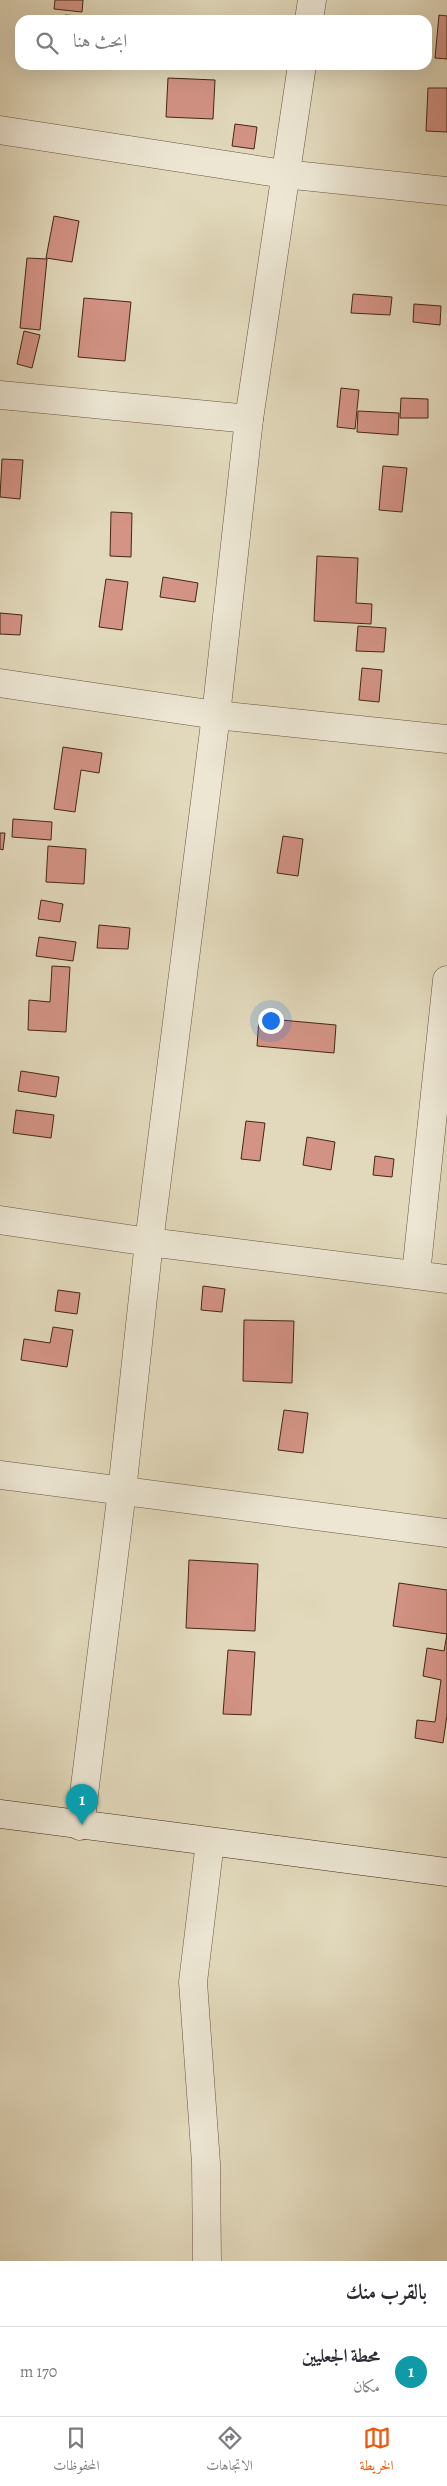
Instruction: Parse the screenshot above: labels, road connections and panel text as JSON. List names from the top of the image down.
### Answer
{
  "page": {
    "search": "ابحث هنا",
    "pins": "1",
    "heading": "بالقرب منك",
    "list": [
      {
        "mark": "1",
        "name": "محطة الجعليين",
        "note": "مكان",
        "value": "170 m"
      }
    ],
    "nav": ["الخريطة", "الاتجاهات", "المحفوظات"]
  }
}
